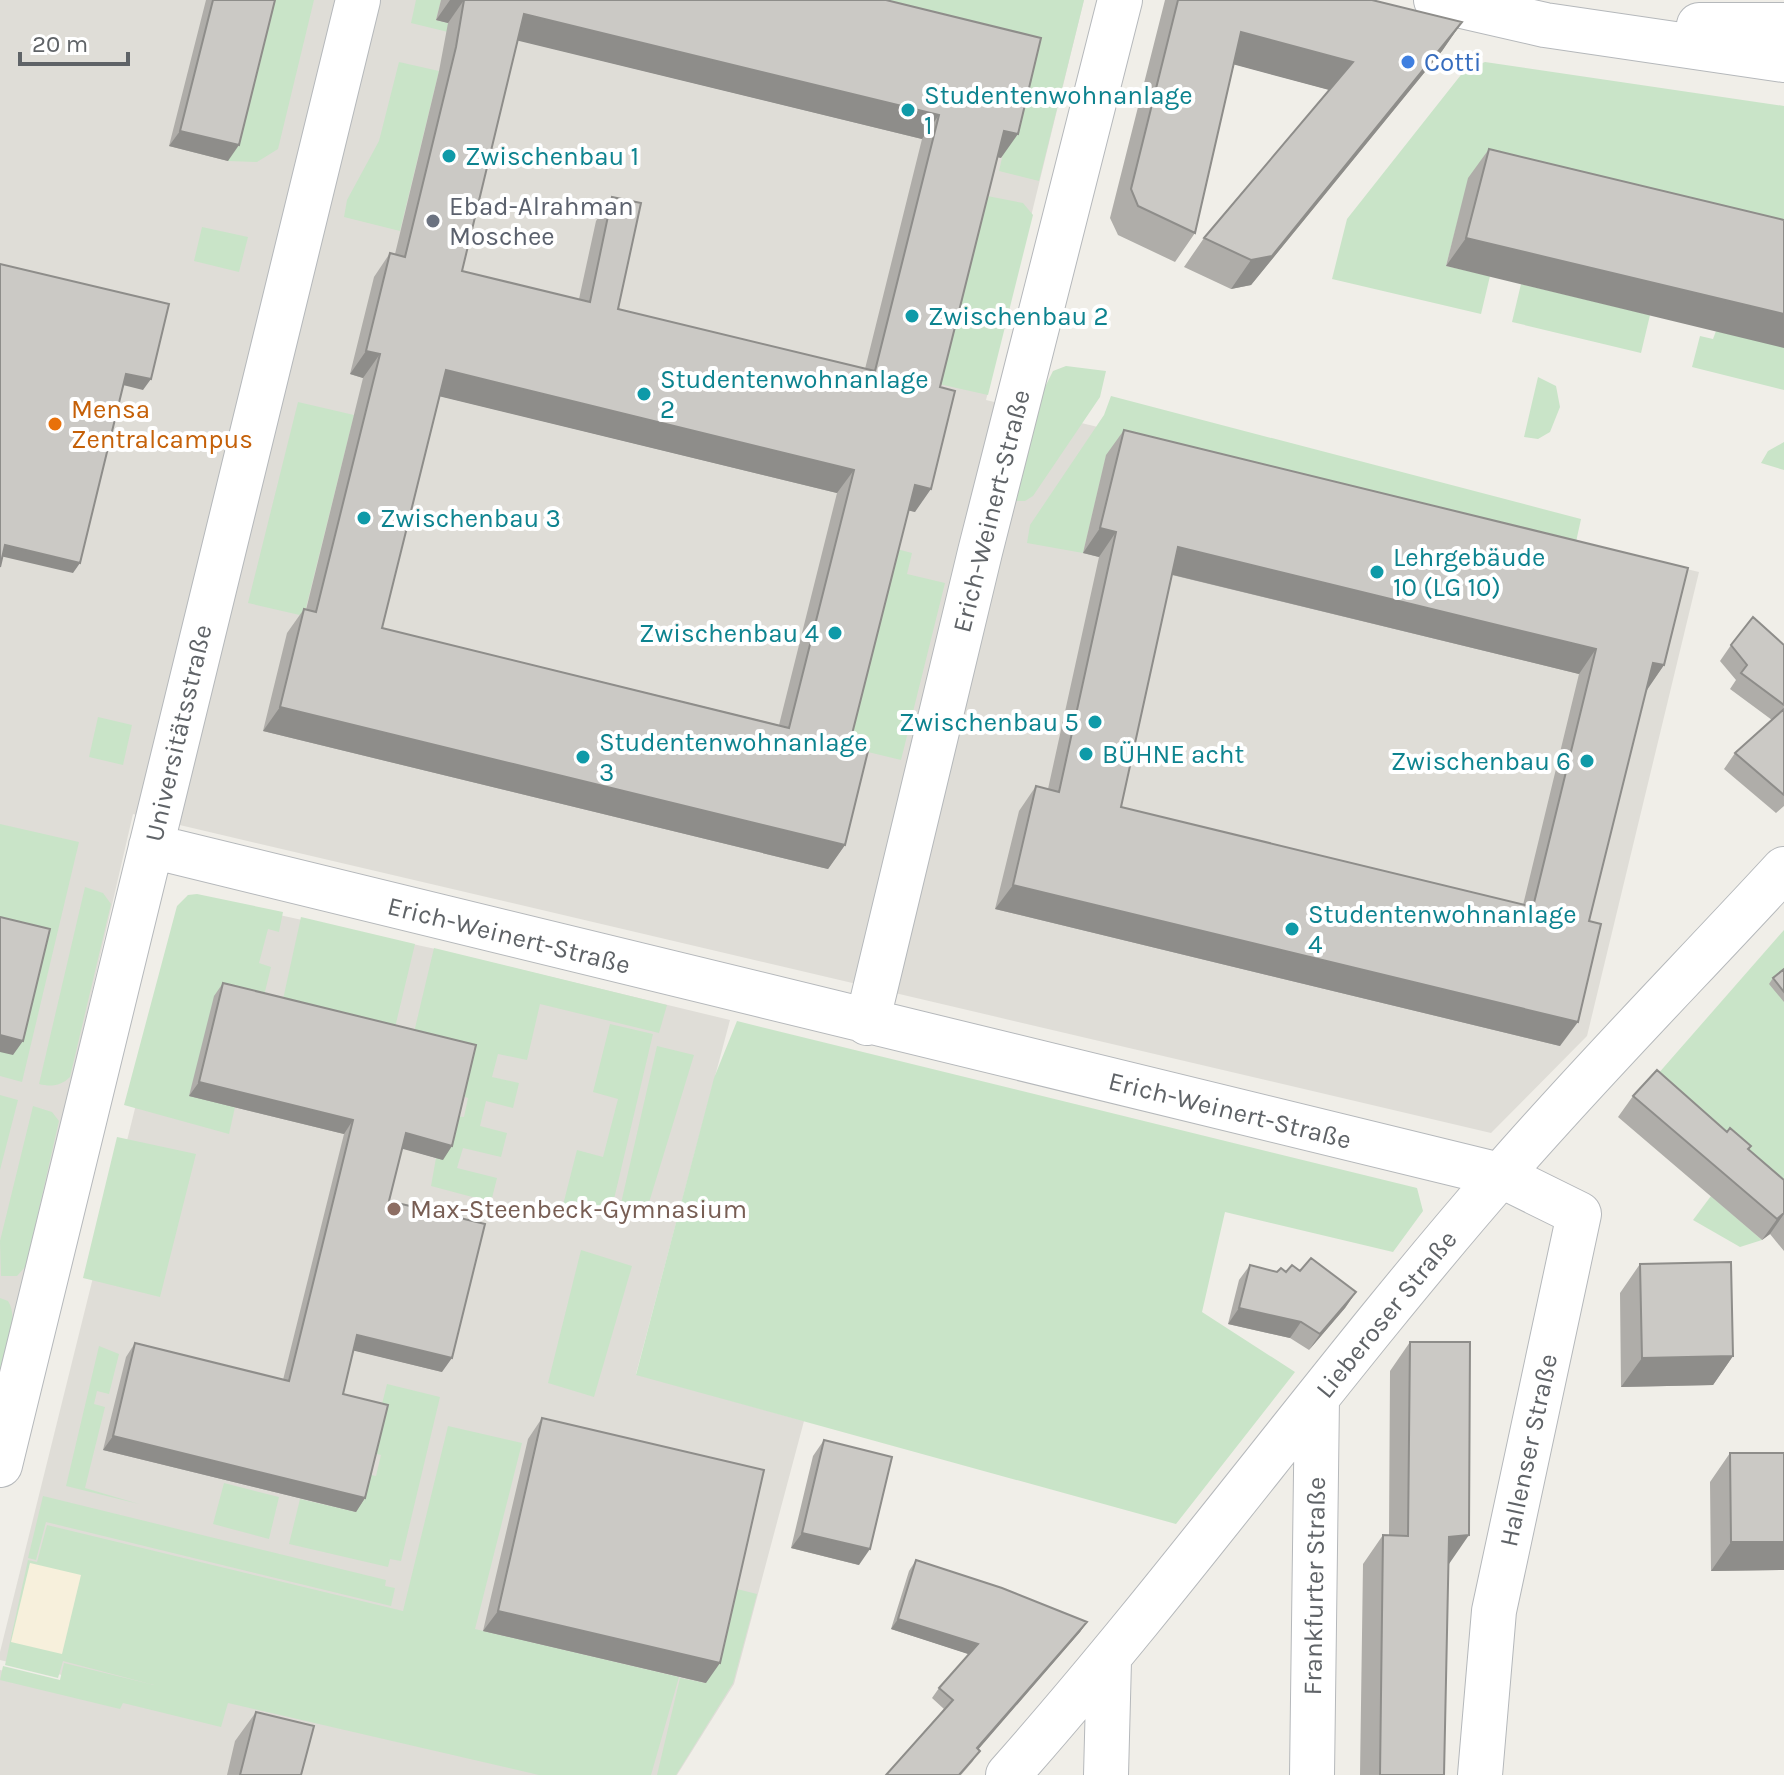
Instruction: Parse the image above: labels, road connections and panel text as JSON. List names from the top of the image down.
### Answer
{
  "streets": {
    "street": [
      "Erich-Weinert-Straße",
      "Universitätsstraße",
      "Lieberoser Straße",
      "Hallenser Straße",
      "Frankfurter Straße"
    ]
  },
  "crossings": [
    ["Erich-Weinert-Straße", "Universitätsstraße"],
    ["Erich-Weinert-Straße", "Lieberoser Straße"],
    ["Erich-Weinert-Straße", "Hallenser Straße"],
    ["Lieberoser Straße", "Hallenser Straße"],
    ["Lieberoser Straße", "Frankfurter Straße"]
  ],
  "places": [
    "Cotti",
    "Studentenwohnanlage 1",
    "Zwischenbau 1",
    "Ebad-Alrahman Moschee",
    "Zwischenbau 2",
    "Studentenwohnanlage 2",
    "Mensa Zentralcampus",
    "Zwischenbau 3",
    "Lehrgebäude 10 (LG 10)",
    "Zwischenbau 4",
    "Zwischenbau 5",
    "BÜHNE acht",
    "Studentenwohnanlage 3",
    "Zwischenbau 6",
    "Studentenwohnanlage 4",
    "Max-Steenbeck-Gymnasium"
  ],
  "scale_bar": "20 m"
}
